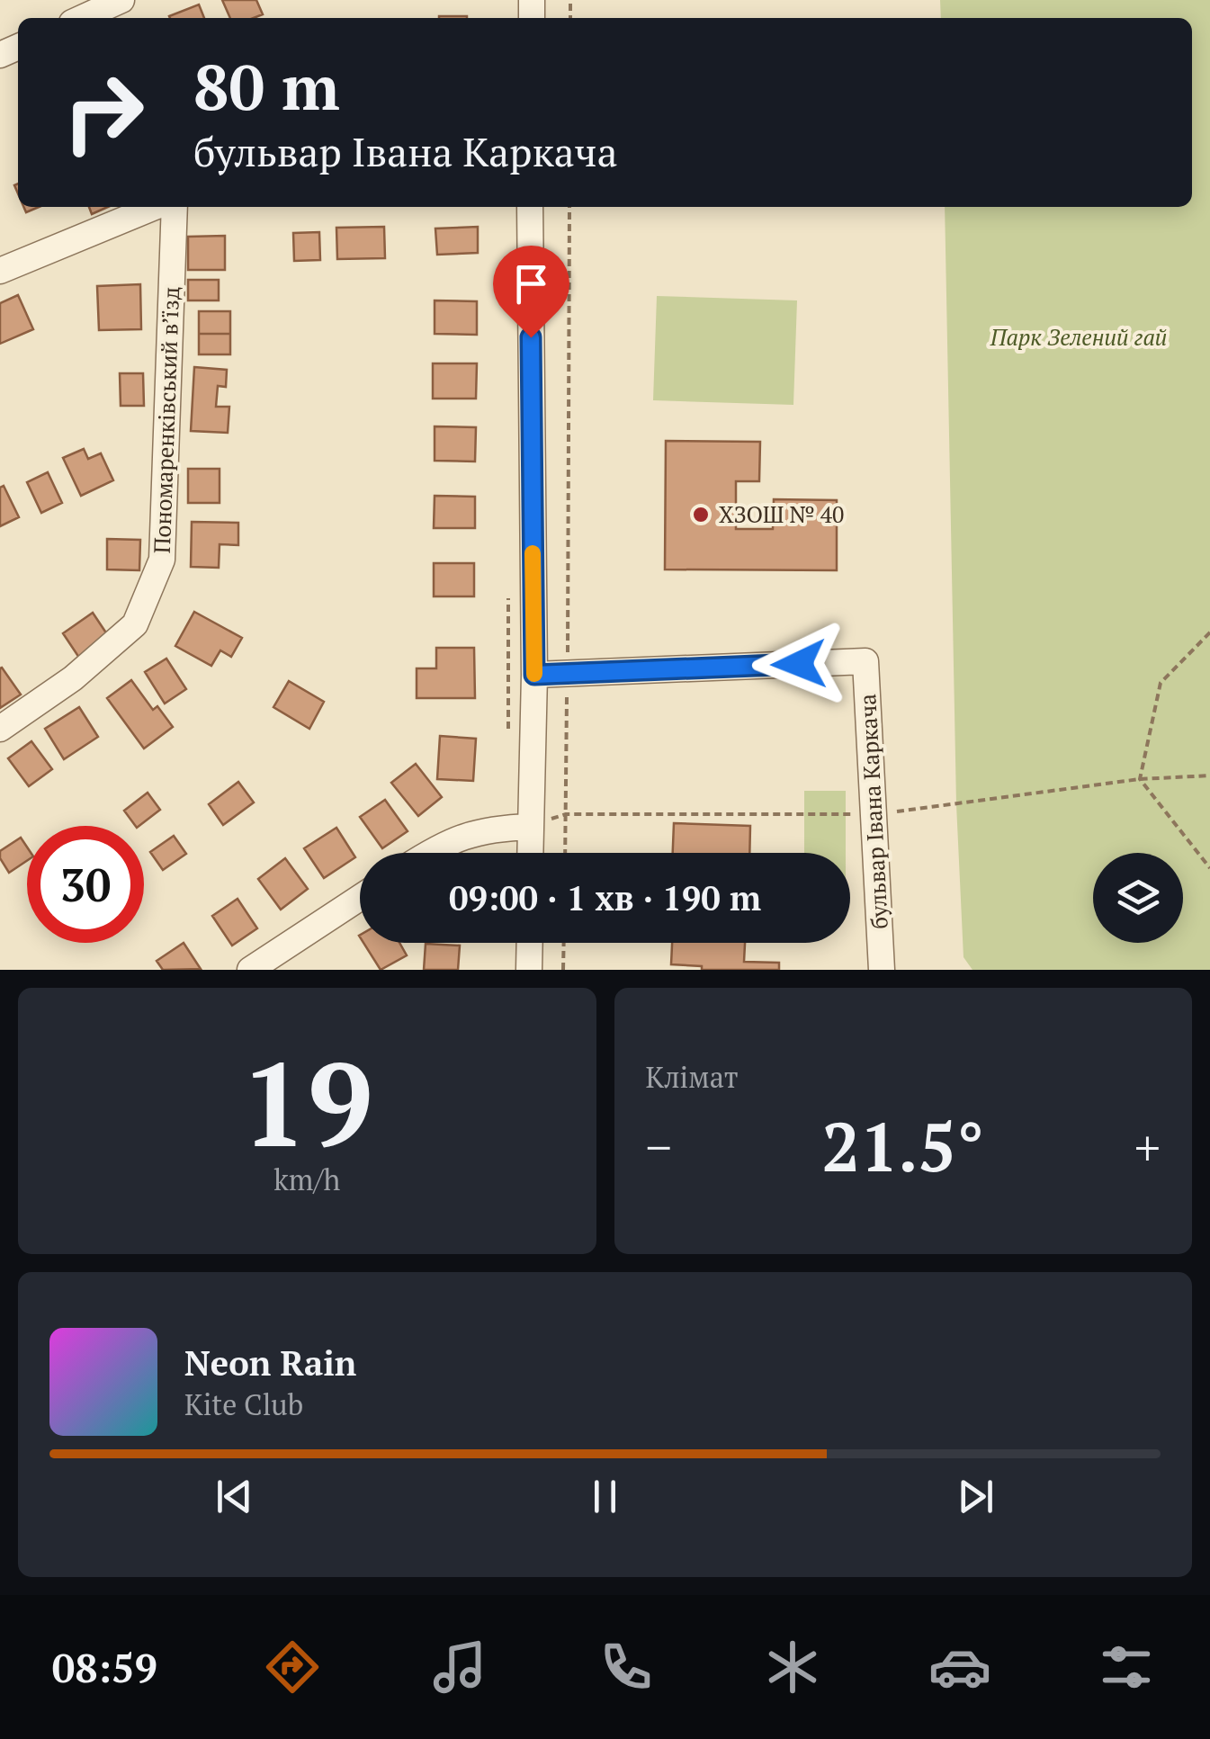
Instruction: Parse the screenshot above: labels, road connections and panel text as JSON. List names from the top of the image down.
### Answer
{
  "streets": {
    "street": ["Пономаренківський в’їзд", "бульвар Івана Каркача"]
  },
  "parks": ["Парк Зелений гай"],
  "places": ["ХЗОШ № 40"],
  "page": {
    "turn": ["80 m", "бульвар Івана Каркача"],
    "limit": "30",
    "trip": "09:00 · 1 хв · 190 m",
    "tile": [
      ["19", "km/h"],
      "Клімат"
    ],
    "heat": ["−", "21.5°", "+"],
    "song": ["Neon Rain", "Kite Club"],
    "tabs": "08:59"
  }
}
